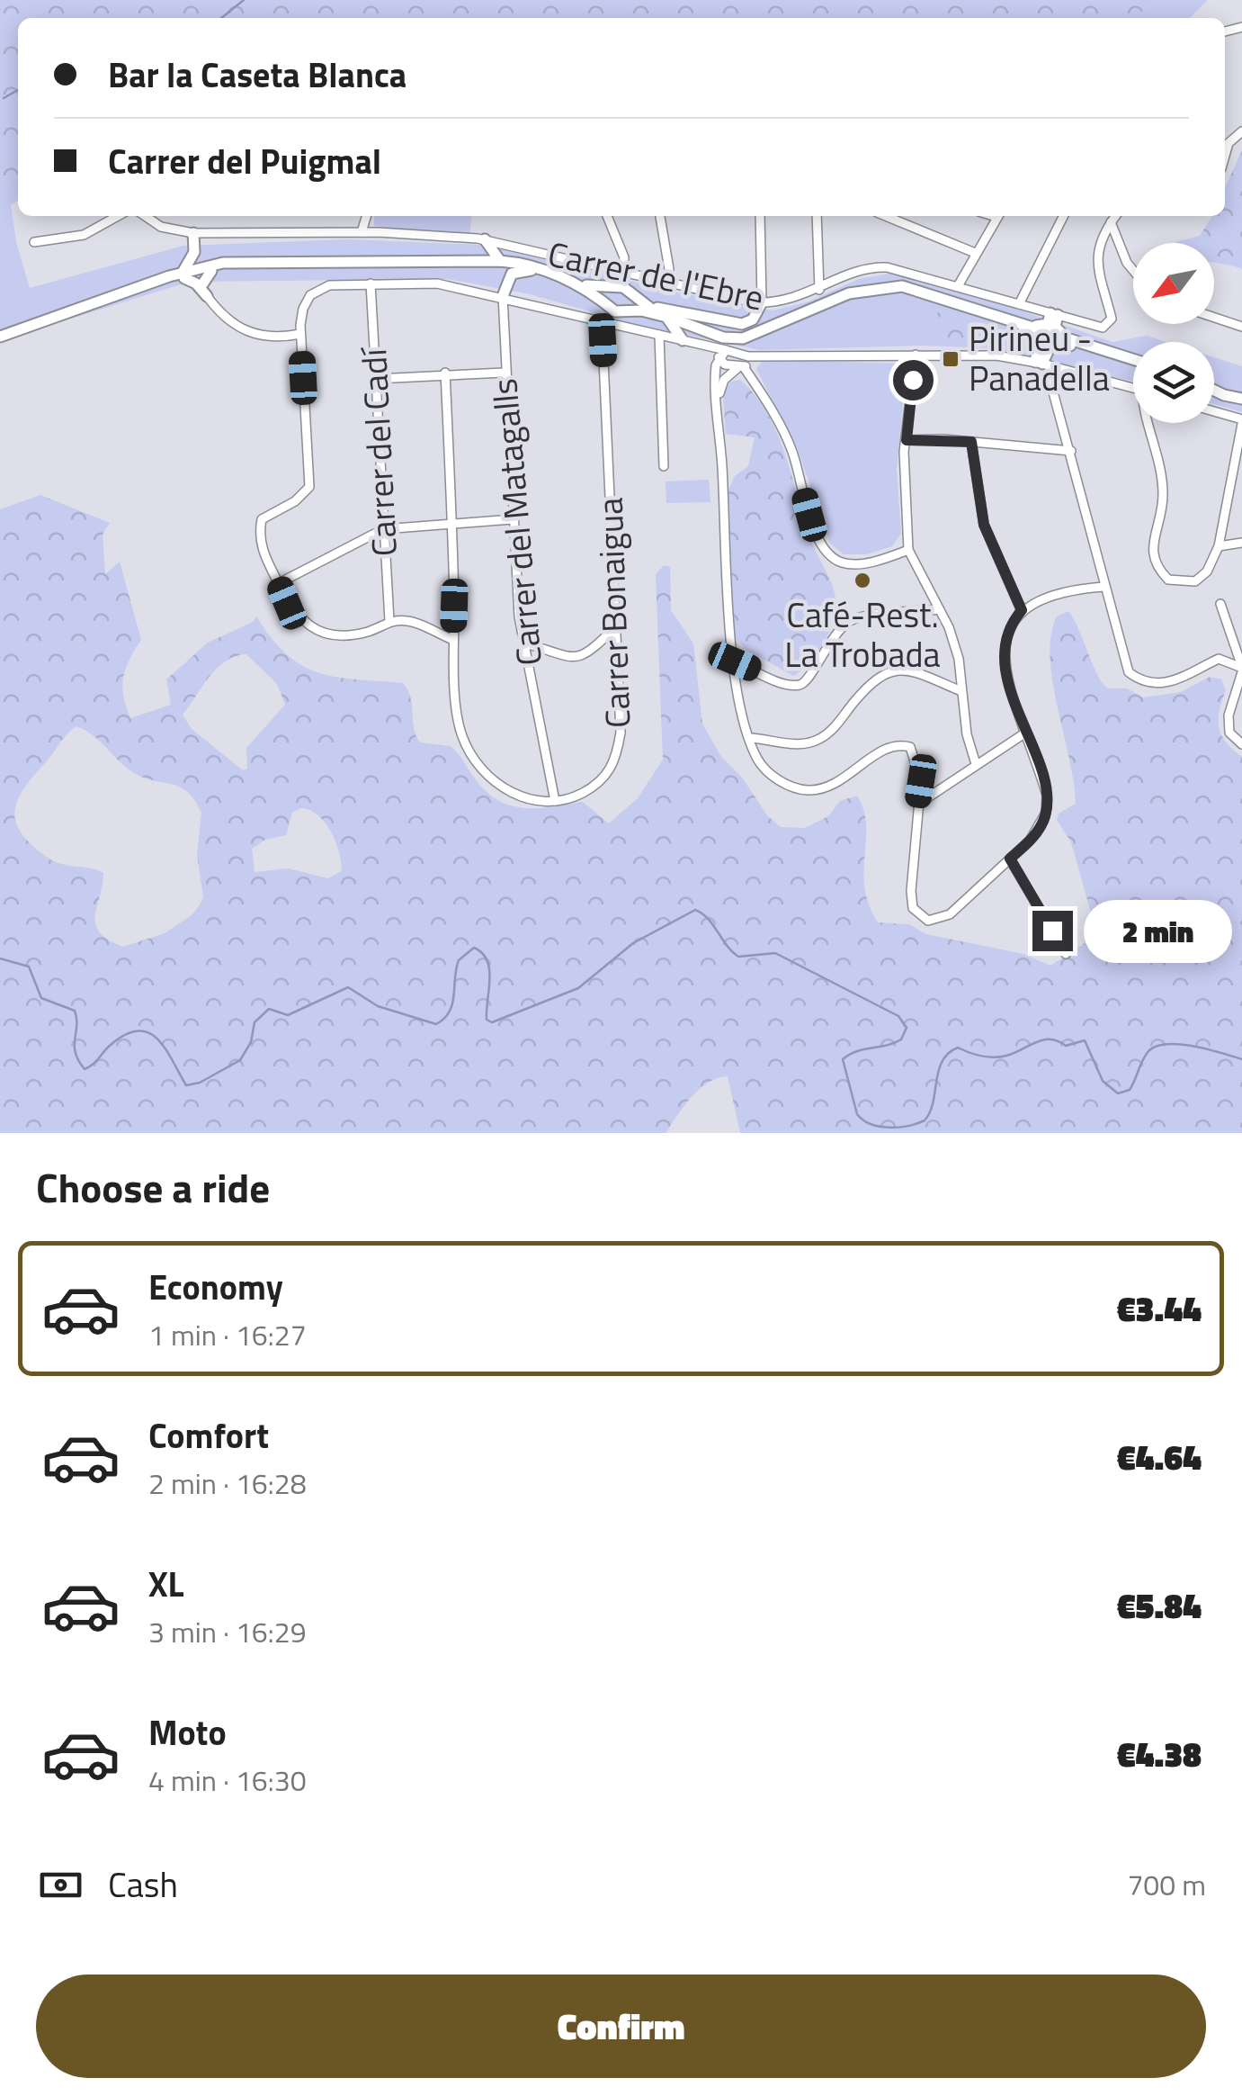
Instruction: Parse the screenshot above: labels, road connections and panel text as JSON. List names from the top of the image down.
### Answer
{
  "streets": {
    "street": [
      "Carrer de l'Ebre",
      "Carrer del Cadí",
      "Carrer del Matagalls",
      "Carrer Bonaigua"
    ]
  },
  "crossings": [
    ["Carrer del Matagalls", "Carrer Bonaigua"]
  ],
  "places": {
    "transit": ["Pirineu - Panadella"],
    "other": ["Café-Rest. La Trobada"]
  },
  "north": "bottom left",
  "page": {
    "banner": ["Bar la Caseta Blanca", "Carrer del Puigmal"],
    "bubble": "2 min",
    "heading": "Choose a ride",
    "list": [
      {
        "name": "Economy",
        "note": "1 min · 16:27",
        "value": "€3.44"
      },
      {
        "name": "Comfort",
        "note": "2 min · 16:28",
        "value": "€4.64"
      },
      {
        "name": "XL",
        "note": "3 min · 16:29",
        "value": "€5.84"
      },
      {
        "name": "Moto",
        "note": "4 min · 16:30",
        "value": "€4.38"
      }
    ],
    "pay": ["Cash", "700 m"],
    "buttons": "Confirm"
  }
}
